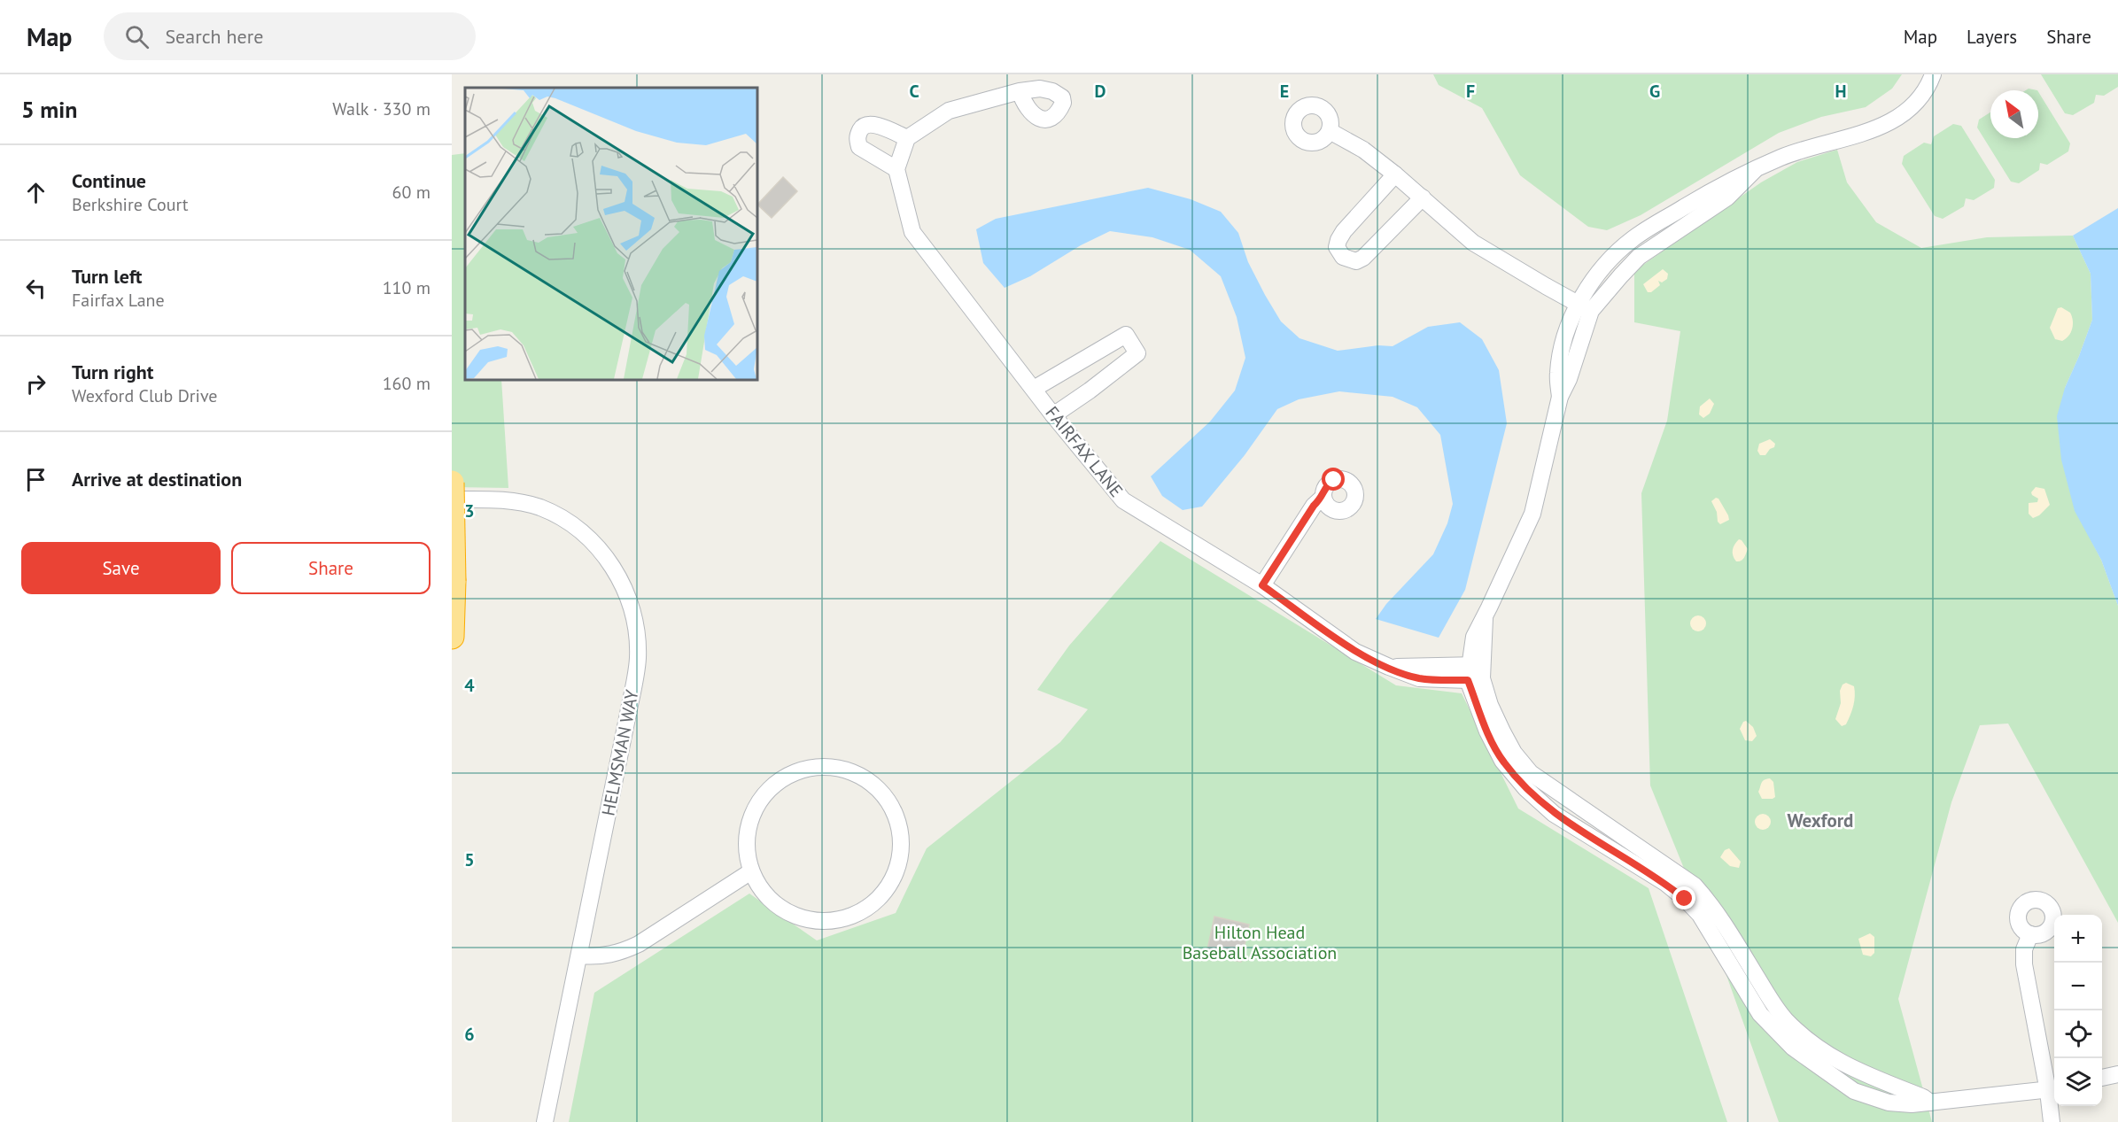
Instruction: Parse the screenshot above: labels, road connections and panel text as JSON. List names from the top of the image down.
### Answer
{
  "streets": {
    "street": ["FAIRFAX LANE", "HELMSMAN WAY"]
  },
  "districts": ["Wexford"],
  "parks": ["Hilton Head Baseball Association"],
  "north": "top left",
  "page": {
    "header": "Map",
    "search": "Search here",
    "nav": ["Map", "Layers", "Share"],
    "heading": ["5 min", "Walk · 330 m"],
    "list": [
      ["Continue", "Berkshire Court", "60 m"],
      ["Turn left", "Fairfax Lane", "110 m"],
      ["Turn right", "Wexford Club Drive", "160 m"],
      "Arrive at destination"
    ],
    "buttons": ["Save", "Share"],
    "map_buttons": ["+", "−"]
  },
  "grid": {
    "columns": [
      "C",
      "D",
      "E",
      "F",
      "G",
      "H"
    ],
    "rows": [
      "3",
      "4",
      "5",
      "6"
    ]
  }
}
